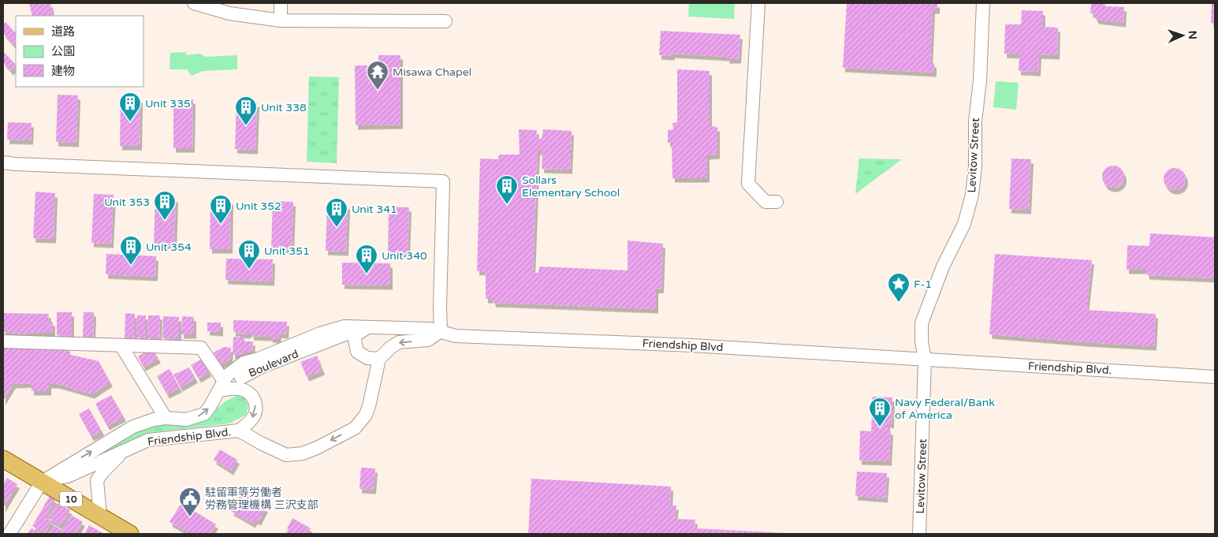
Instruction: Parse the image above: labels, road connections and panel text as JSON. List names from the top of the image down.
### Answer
{
  "streets": {
    "main road": ["10"],
    "street": [
      "Levitow Street",
      "Friendship Blvd",
      "Boulevard",
      "Friendship Blvd."
    ]
  },
  "crossings": [
    ["Levitow Street", "Friendship Blvd"],
    ["Levitow Street", "Friendship Blvd."],
    ["Friendship Blvd", "Boulevard"],
    ["Friendship Blvd", "Friendship Blvd."],
    ["Boulevard", "Friendship Blvd."],
    ["Friendship Blvd.", "10"]
  ],
  "places": {
    "temple": ["Misawa Chapel"],
    "building": [
      "Unit 335",
      "Unit 338",
      "Sollars Elementary School",
      "Unit 353",
      "Unit 352",
      "Unit 341",
      "Unit 354",
      "Unit 351",
      "Unit 340",
      "Navy Federal/Bank of America"
    ],
    "place": ["F-1"],
    "public building": ["駐留軍等労働者 労務管理機構 三沢支部"]
  },
  "legend": ["道路", "公園", "建物"],
  "north": "right"
}
